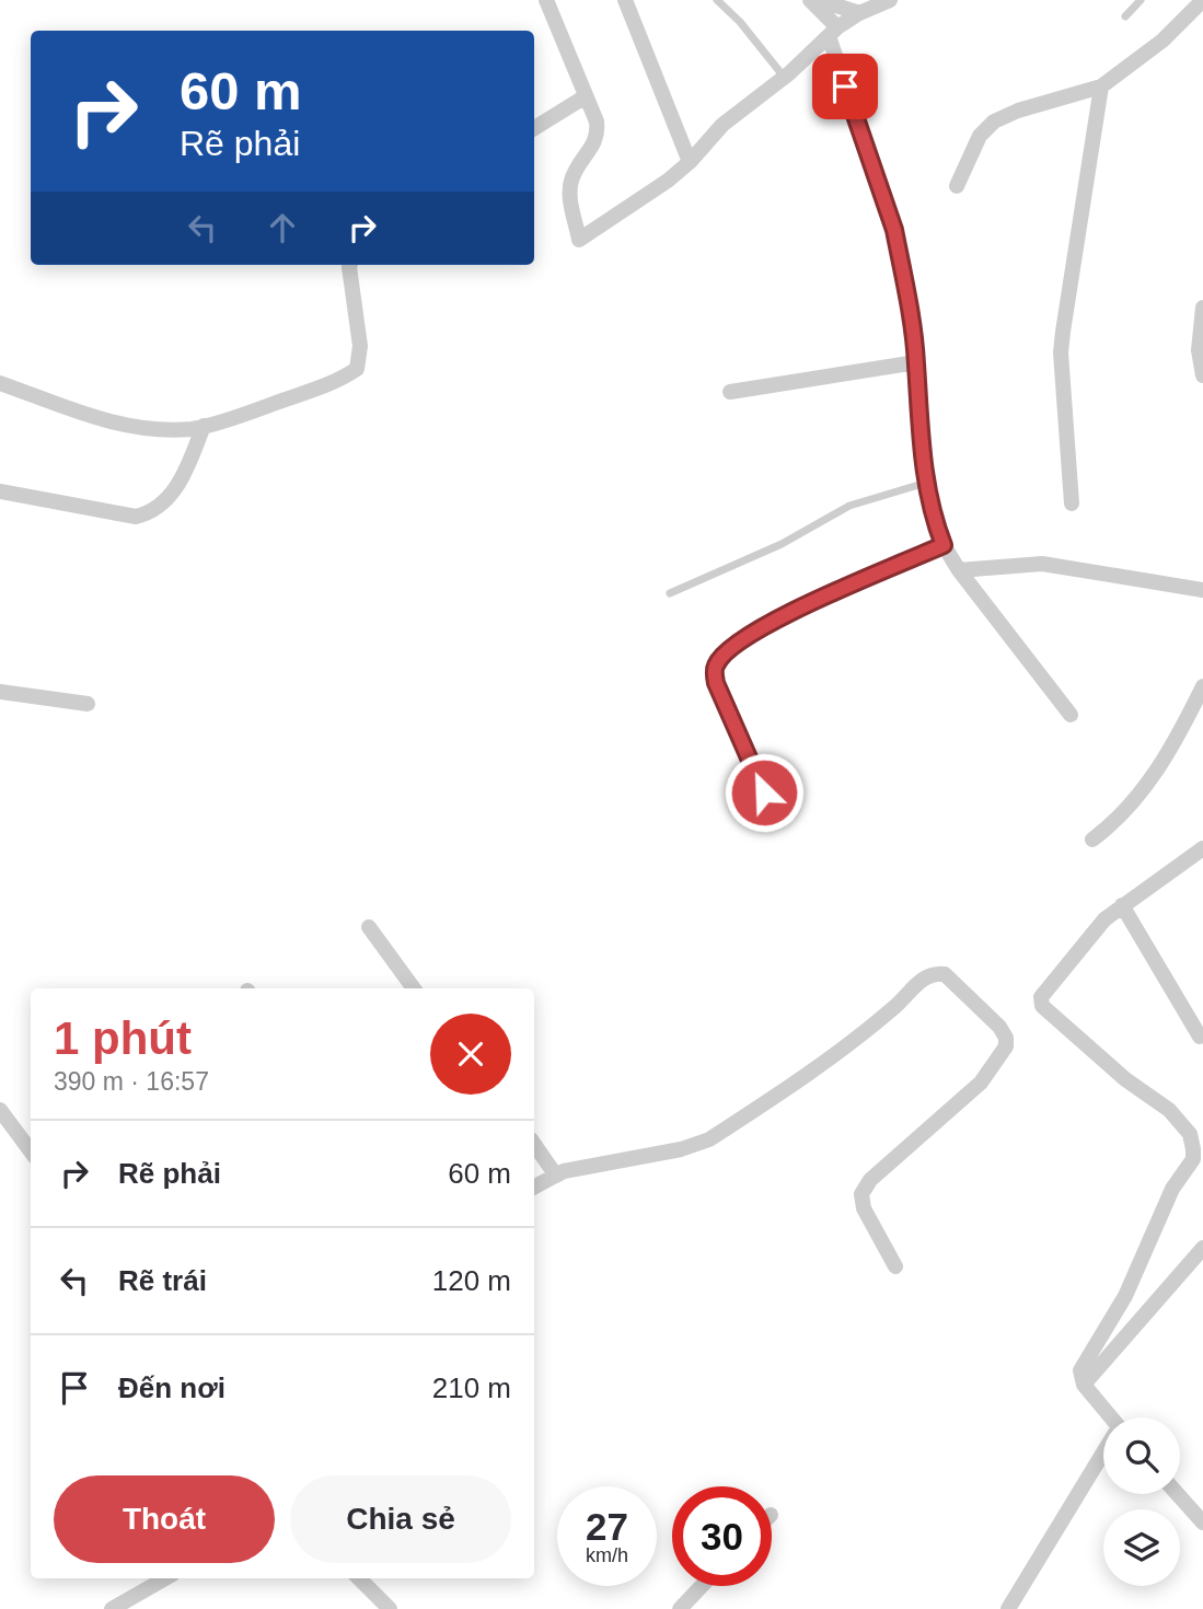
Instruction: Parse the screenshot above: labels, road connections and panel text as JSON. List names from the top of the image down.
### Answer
{
  "page": {
    "turn": ["60 m", "Rẽ phải"],
    "heading": ["1 phút", "390 m · 16:57"],
    "list": [
      {
        "name": "Rẽ phải",
        "value": "60 m"
      },
      {
        "name": "Rẽ trái",
        "value": "120 m"
      },
      {
        "name": "Đến nơi",
        "value": "210 m"
      }
    ],
    "buttons": ["Thoát", "Chia sẻ"],
    "speed": "27 km/h",
    "limit": "30"
  }
}
